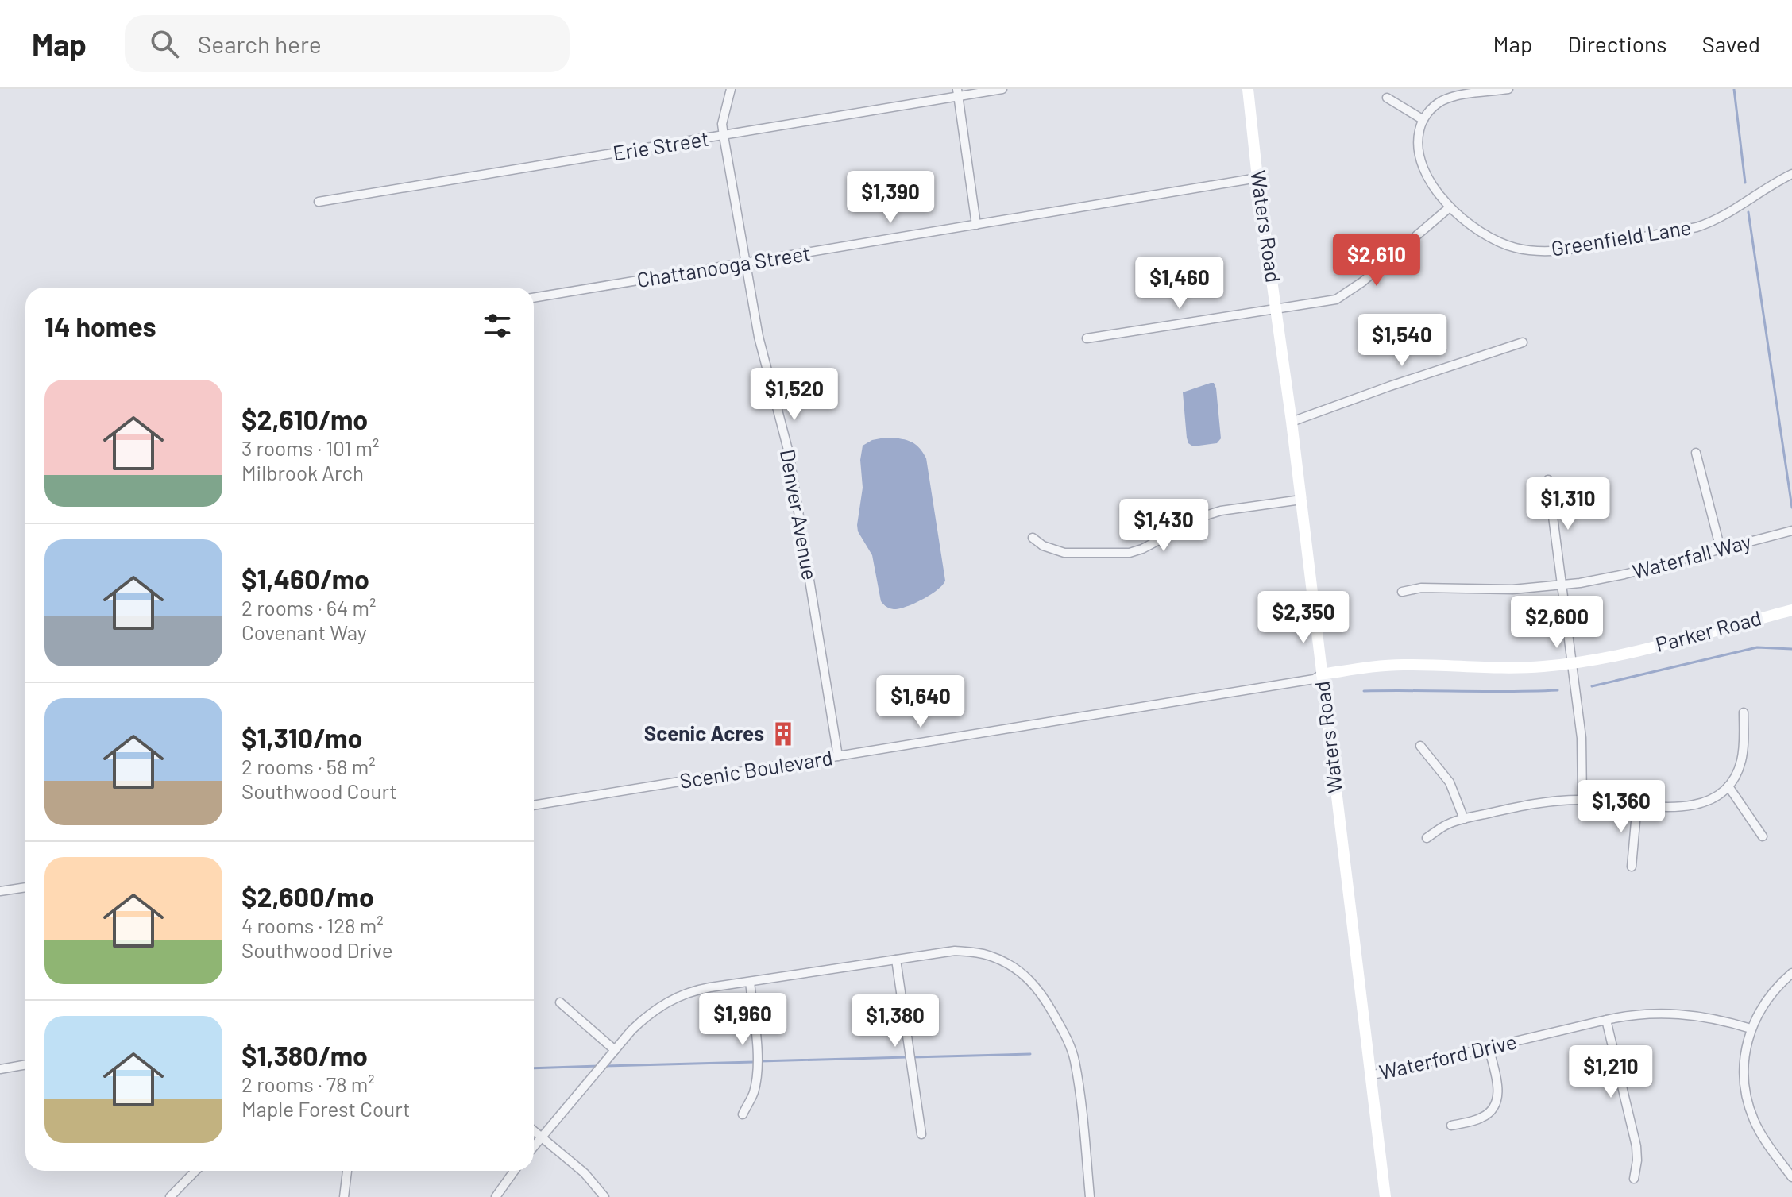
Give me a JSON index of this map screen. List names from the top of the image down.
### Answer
{
  "streets": {
    "street": [
      "Erie Street",
      "Waters Road",
      "Greenfield Lane",
      "Chattanooga Street",
      "Denver Avenue",
      "Waterfall Way",
      "Parker Road",
      "Scenic Boulevard",
      "Waterford Drive"
    ]
  },
  "crossings": [
    ["Erie Street", "Denver Avenue"],
    ["Waters Road", "Chattanooga Street"],
    ["Waters Road", "Parker Road"],
    ["Waters Road", "Scenic Boulevard"],
    ["Waters Road", "Waterford Drive"],
    ["Chattanooga Street", "Denver Avenue"],
    ["Denver Avenue", "Scenic Boulevard"],
    ["Parker Road", "Scenic Boulevard"]
  ],
  "places": {
    "building": ["Scenic Acres"]
  },
  "page": {
    "header": "Map",
    "search": "Search here",
    "nav": ["Map", "Directions", "Saved"],
    "price": [
      "$1,390",
      "$2,610",
      "$1,460",
      "$1,540",
      "$1,520",
      "$1,310",
      "$1,430",
      "$2,350",
      "$2,600",
      "$1,640",
      "$1,360",
      "$1,960",
      "$1,380",
      "$1,210"
    ],
    "heading": "14 homes",
    "list": [
      {
        "name": "$2,610/mo",
        "note": "3 rooms · 101 m² · Milbrook Arch"
      },
      {
        "name": "$1,460/mo",
        "note": "2 rooms · 64 m² · Covenant Way"
      },
      {
        "name": "$1,310/mo",
        "note": "2 rooms · 58 m² · Southwood Court"
      },
      {
        "name": "$2,600/mo",
        "note": "4 rooms · 128 m² · Southwood Drive"
      },
      {
        "name": "$1,380/mo",
        "note": "2 rooms · 78 m² · Maple Forest Court"
      }
    ]
  }
}
